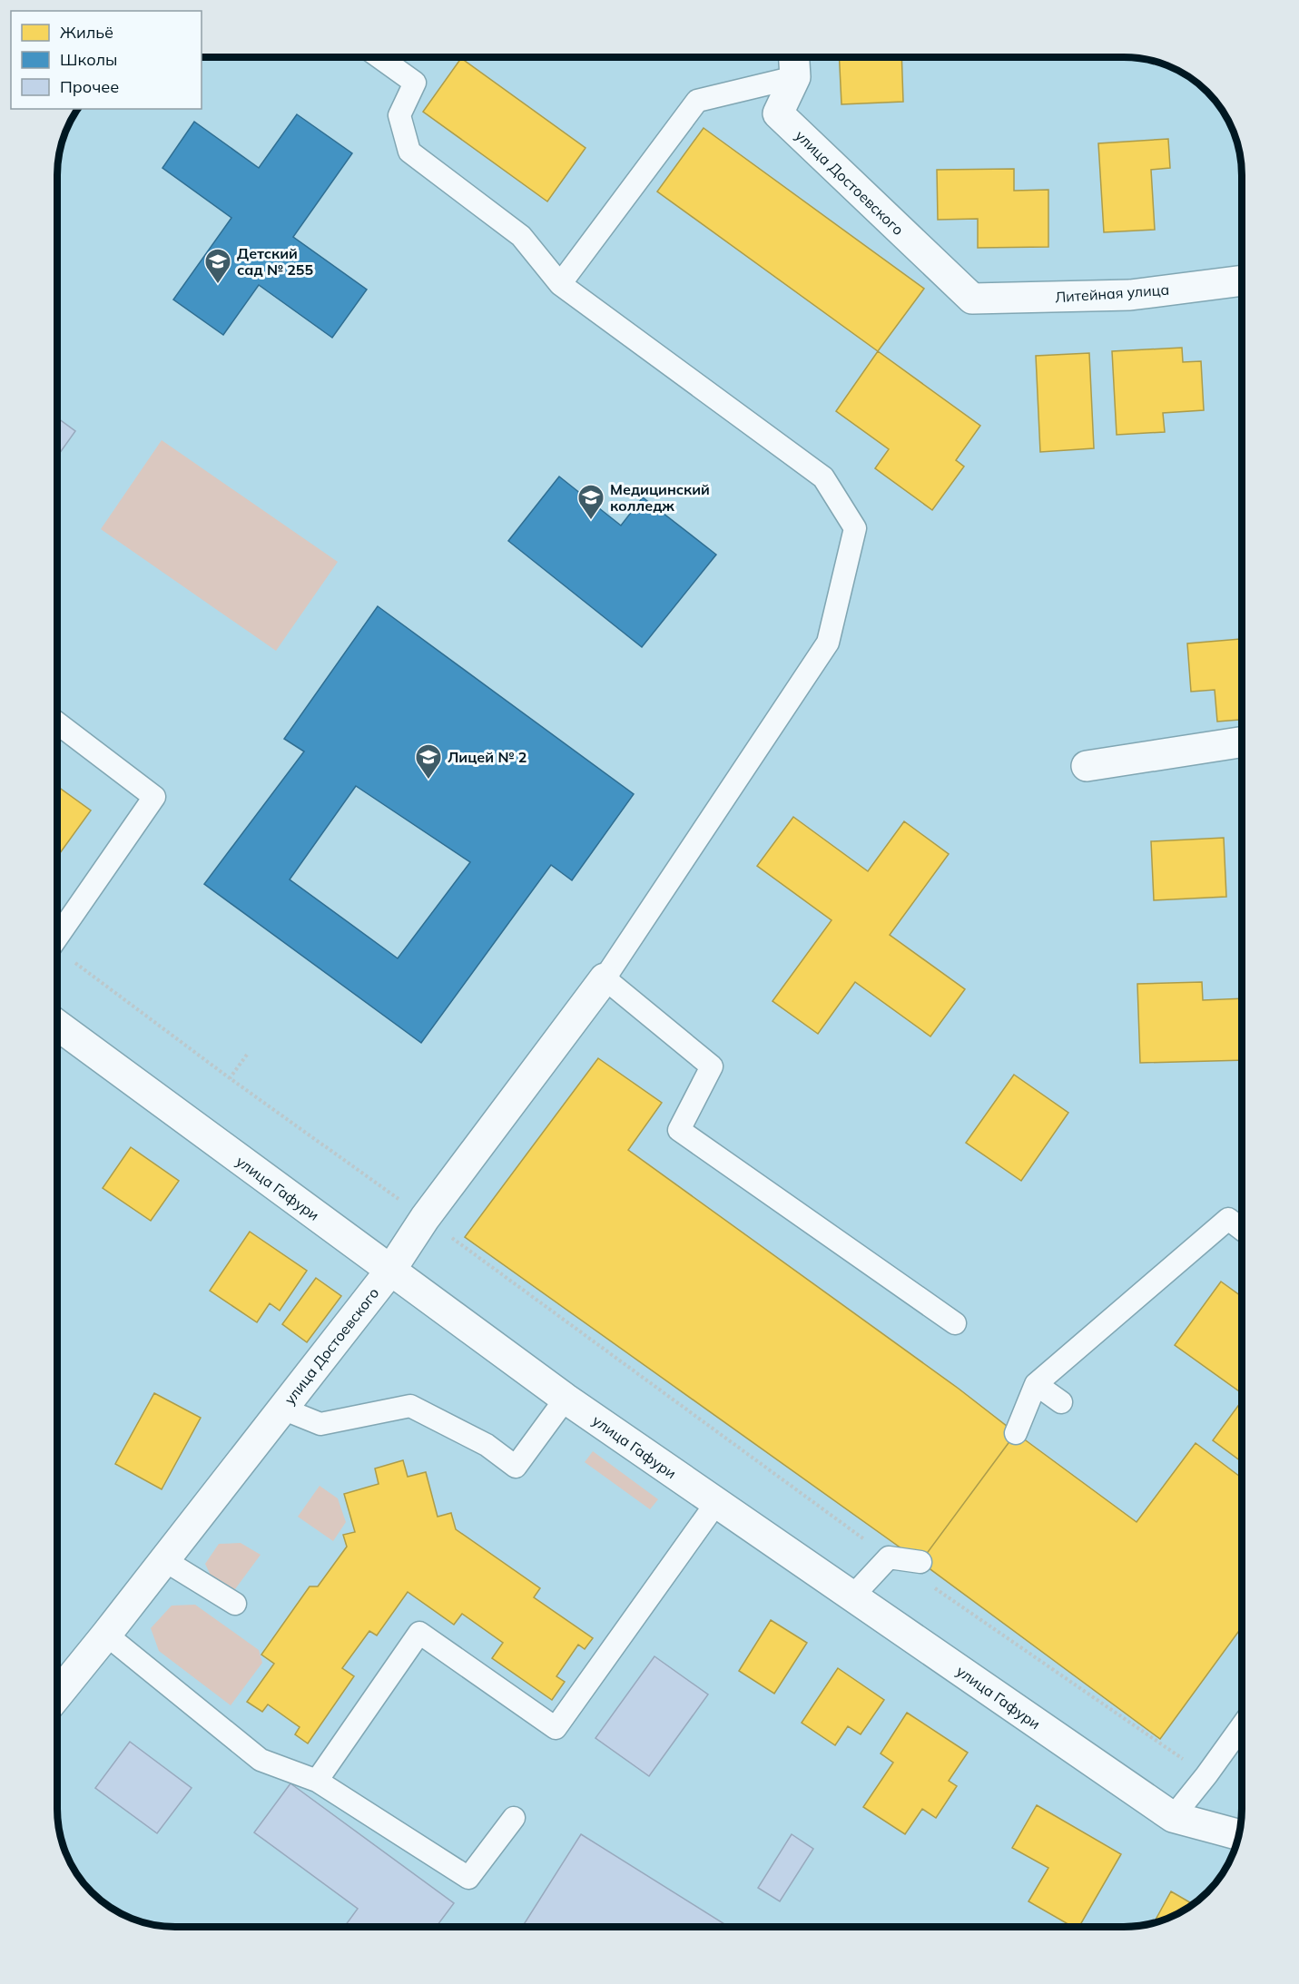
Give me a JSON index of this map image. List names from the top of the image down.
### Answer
{
  "streets": {
    "street": ["улица Достоевского", "Литейная улица", "улица Гафури"]
  },
  "crossings": [
    ["улица Достоевского", "Литейная улица"],
    ["улица Достоевского", "улица Гафури"]
  ],
  "places": {
    "school or university": ["Детский сад № 255", "Медицинский колледж", "Лицей № 2"]
  },
  "legend": ["Жильё", "Школы", "Прочее"]
}
